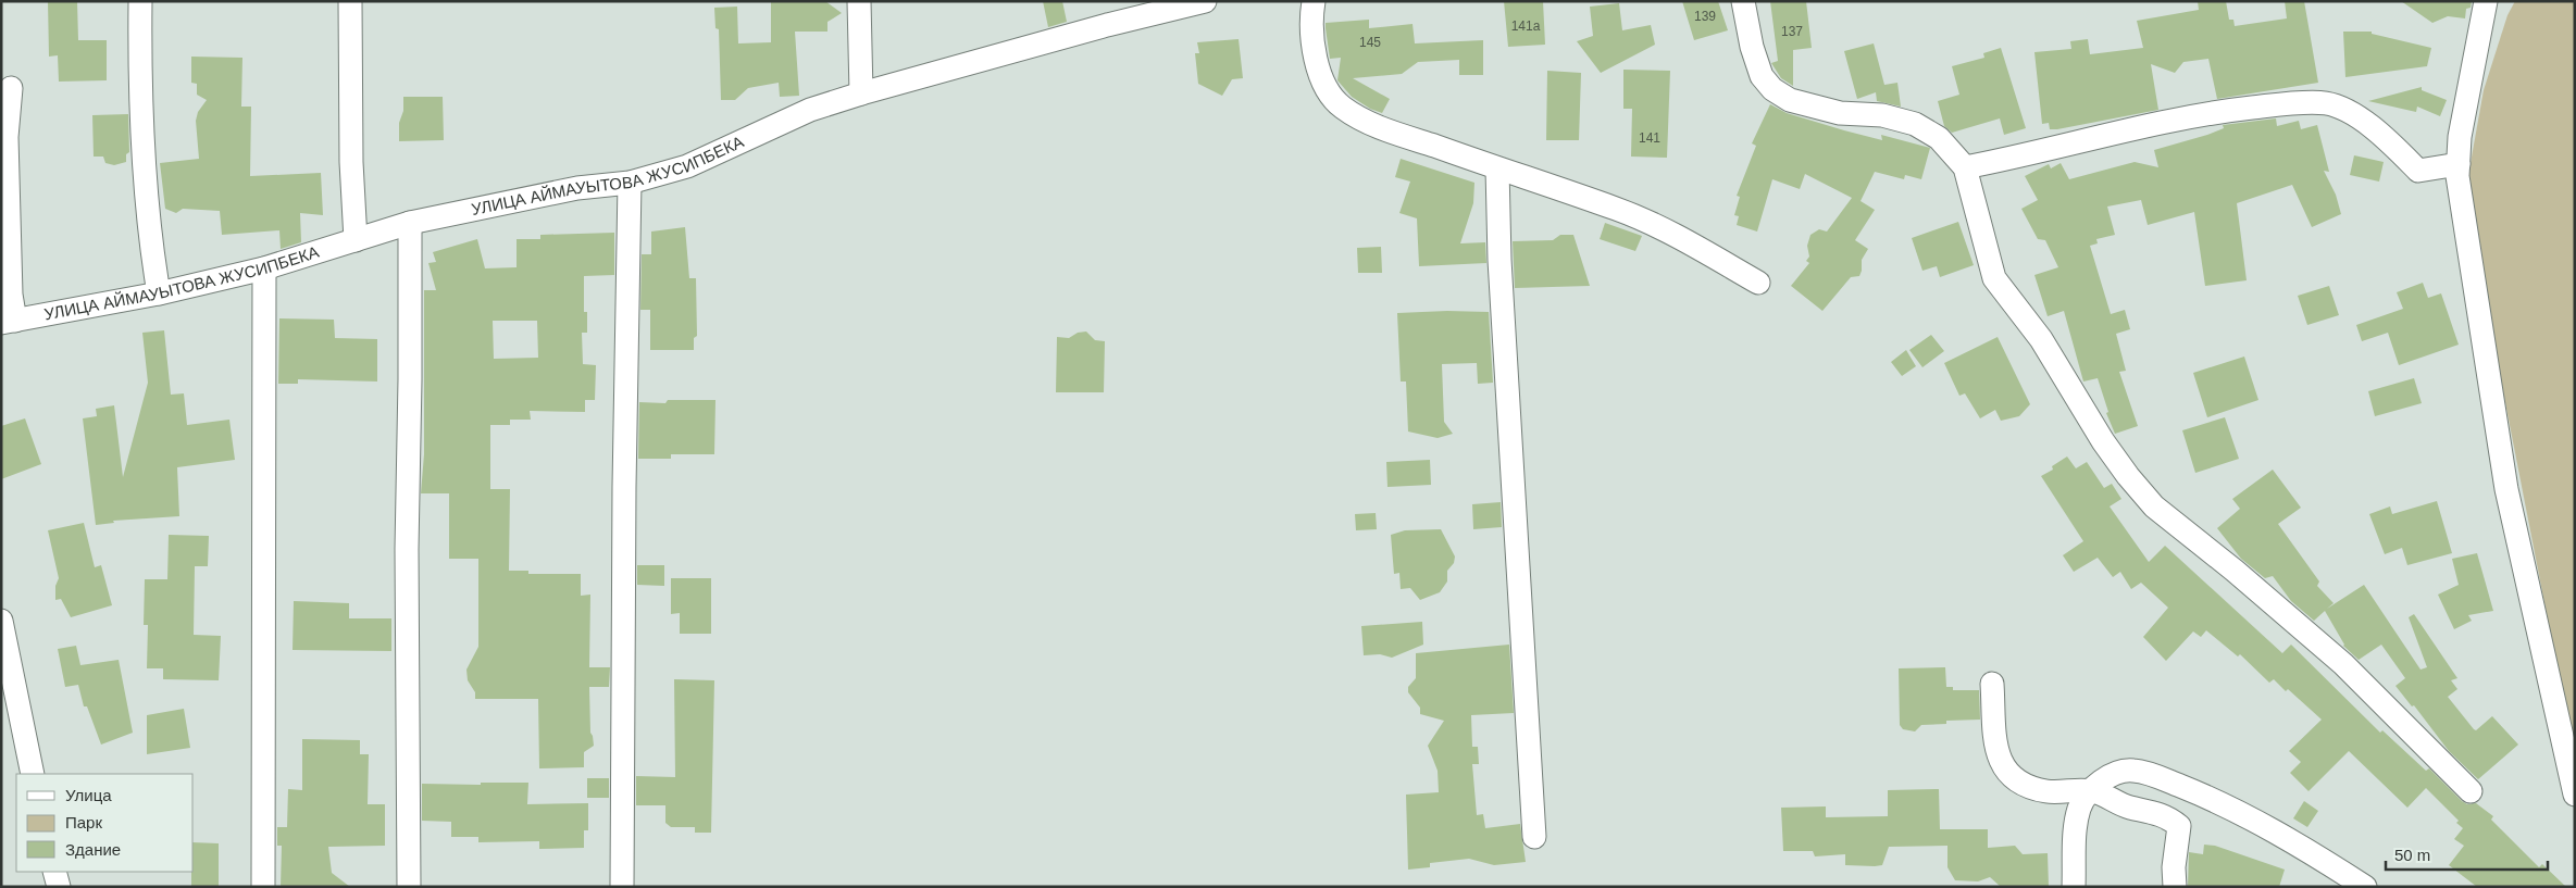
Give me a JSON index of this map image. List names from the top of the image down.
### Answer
{
  "streets": {
    "street": ["УЛИЦА АЙМАУЫТОВА ЖУСИПБЕКА"]
  },
  "house_numbers": [
    "139",
    "141а",
    "137",
    "145",
    "141"
  ],
  "legend": ["Улица", "Парк", "Здание"],
  "scale_bar": "50 m"
}
